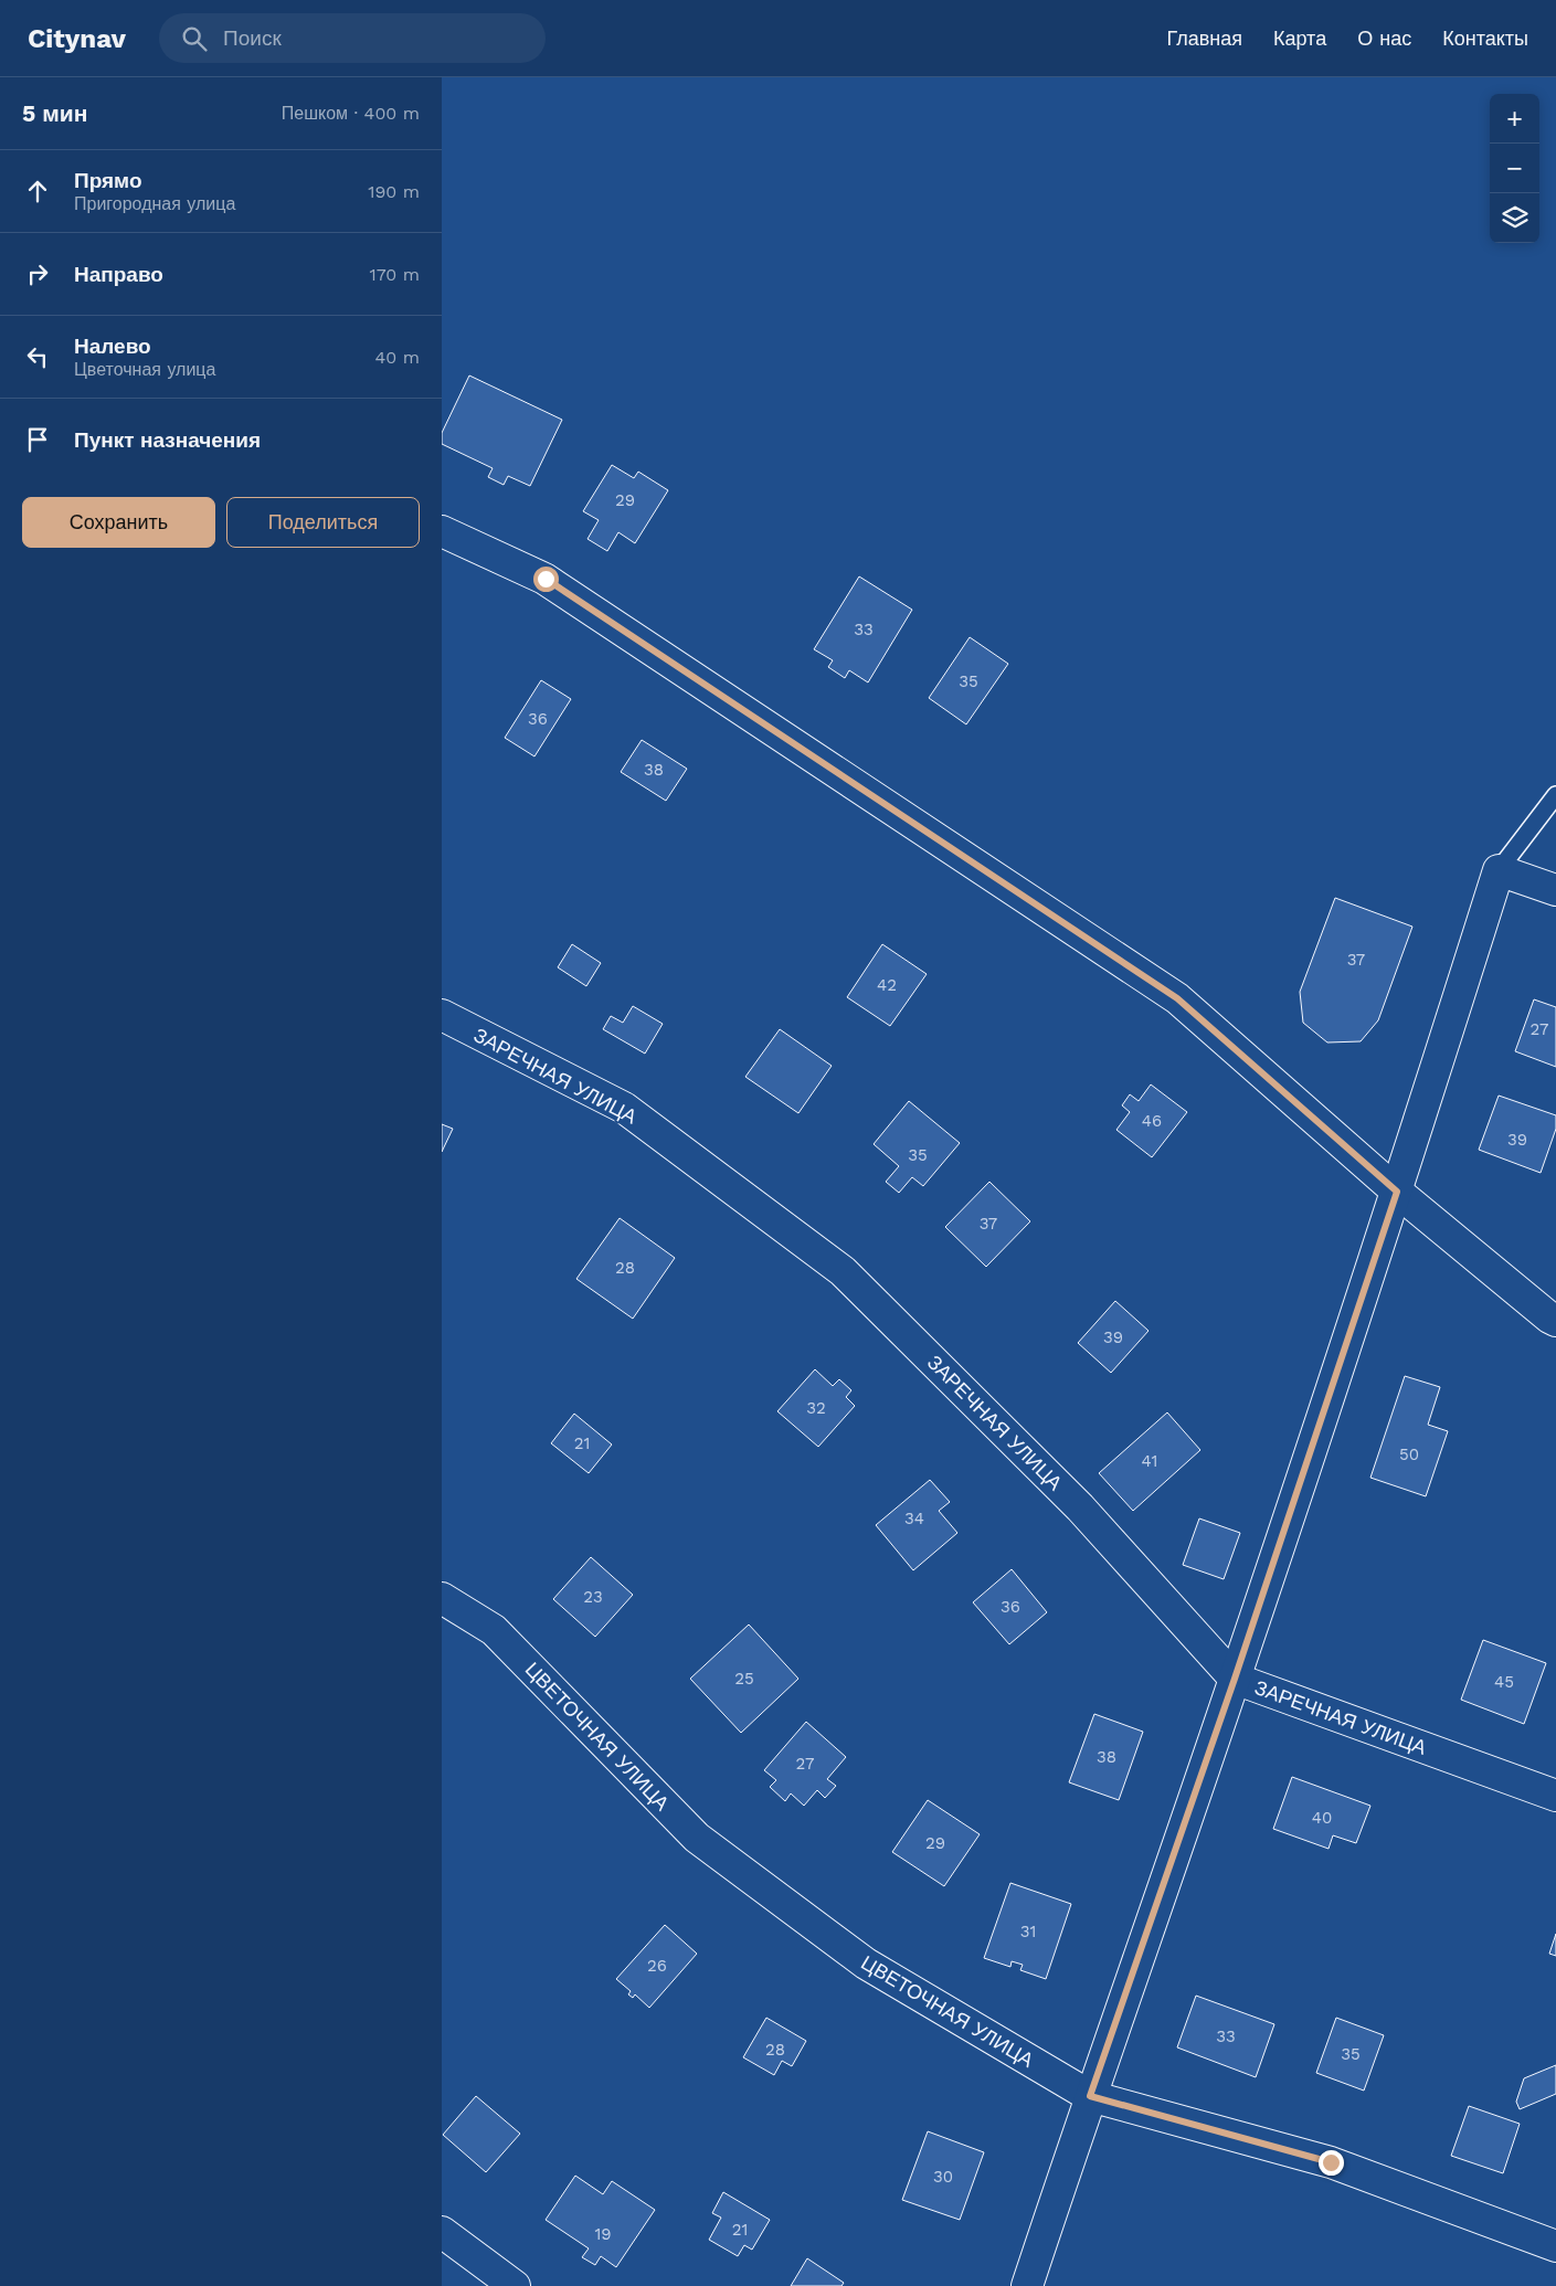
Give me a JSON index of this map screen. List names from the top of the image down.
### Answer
{
  "streets": {
    "street": ["ЗАРЕЧНАЯ УЛИЦА", "ЦВЕТОЧНАЯ УЛИЦА"]
  },
  "house_numbers": [
    "29",
    "33",
    "35",
    "36",
    "38",
    "37",
    "42",
    "27",
    "46",
    "39",
    "35",
    "37",
    "28",
    "39",
    "32",
    "21",
    "50",
    "41",
    "34",
    "23",
    "36",
    "25",
    "45",
    "38",
    "27",
    "40",
    "29",
    "31",
    "26",
    "33",
    "28",
    "35",
    "30",
    "21",
    "19"
  ],
  "page": {
    "header": "Citynav",
    "search": "Поиск",
    "nav": [
      "Главная",
      "Карта",
      "О нас",
      "Контакты"
    ],
    "heading": ["5 мин", "Пешком · 400 m"],
    "map_buttons": ["+", "−"],
    "list": [
      ["Прямо", "Пригородная улица", "190 m"],
      ["Направо", "170 m"],
      ["Налево", "Цветочная улица", "40 m"],
      "Пункт назначения"
    ],
    "buttons": ["Сохранить", "Поделиться"]
  }
}
